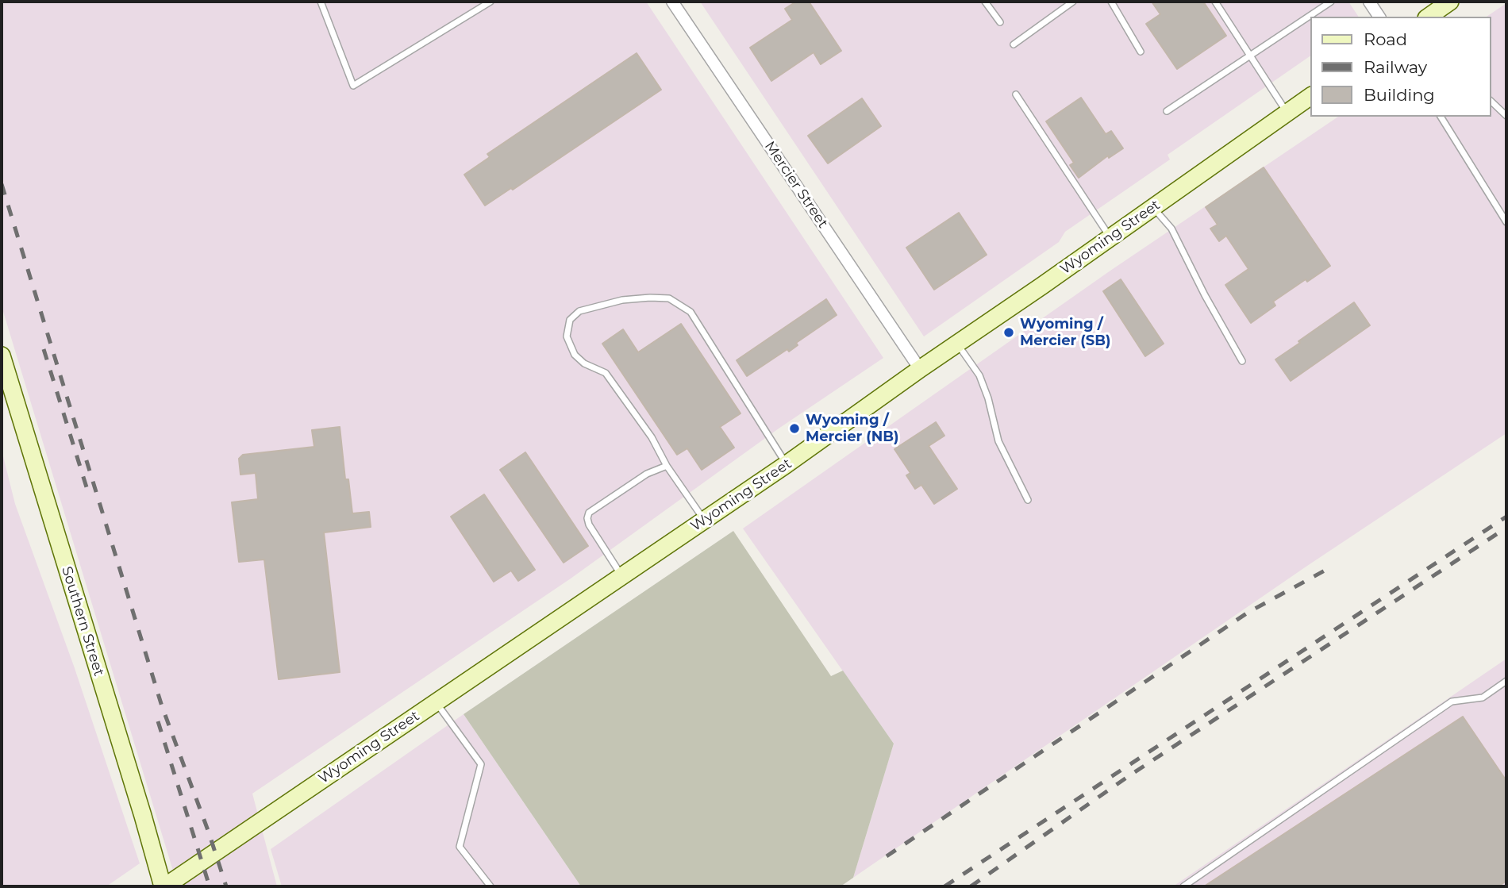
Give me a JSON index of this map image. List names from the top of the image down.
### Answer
{
  "streets": {
    "main road": ["Wyoming Street", "Southern Street"],
    "street": ["Mercier Street"]
  },
  "crossings": [
    ["Mercier Street", "Wyoming Street"],
    ["Wyoming Street", "Southern Street"]
  ],
  "places": ["Wyoming / Mercier (SB)", "Wyoming / Mercier (NB)"],
  "legend": ["Road", "Railway", "Building"]
}
